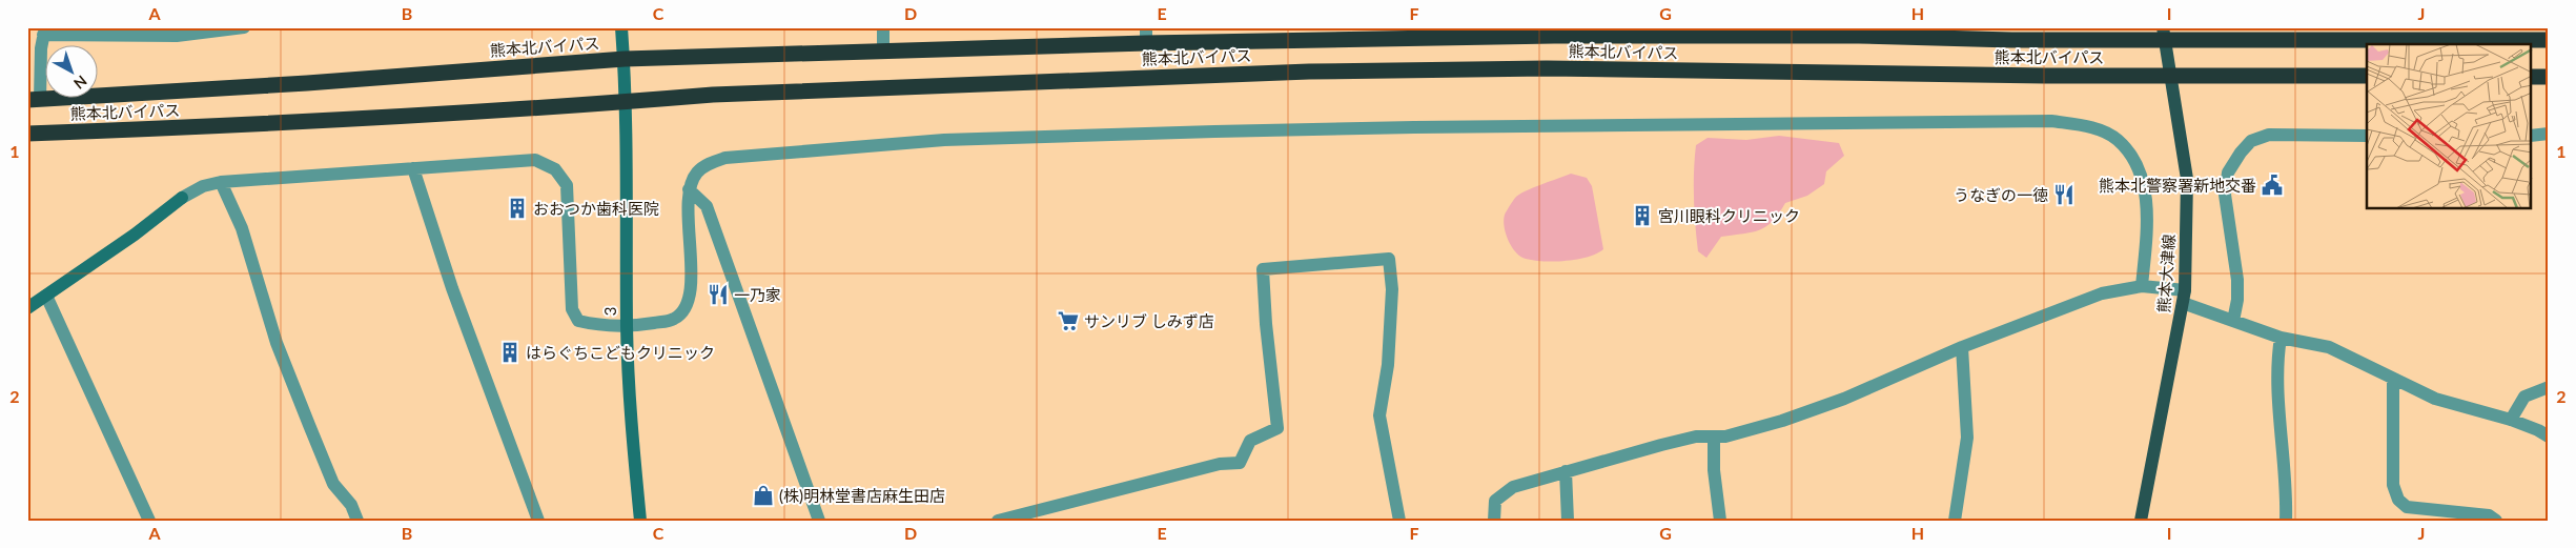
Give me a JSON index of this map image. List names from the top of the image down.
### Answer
{
  "streets": {
    "highway": ["熊本北バイパス"],
    "main road": ["熊本大津線"],
    "street": ["3"]
  },
  "crossings": [
    ["熊本北バイパス", "熊本大津線"],
    ["熊本北バイパス", "3"]
  ],
  "places": {
    "public building": ["熊本北警察署新地交番"],
    "restaurant": ["うなぎの一徳", "一乃家"],
    "building": ["おおつか歯科医院", "宮川眼科クリニック", "はらぐちこどもクリニック"],
    "supermarket": ["サンリブ しみず店"],
    "shop": ["(株)明林堂書店麻生田店"]
  },
  "north": "bottom right",
  "grid": {
    "columns": [
      "A",
      "B",
      "C",
      "D",
      "E",
      "F",
      "G",
      "H",
      "I",
      "J"
    ],
    "rows": ["1", "2"]
  }
}
